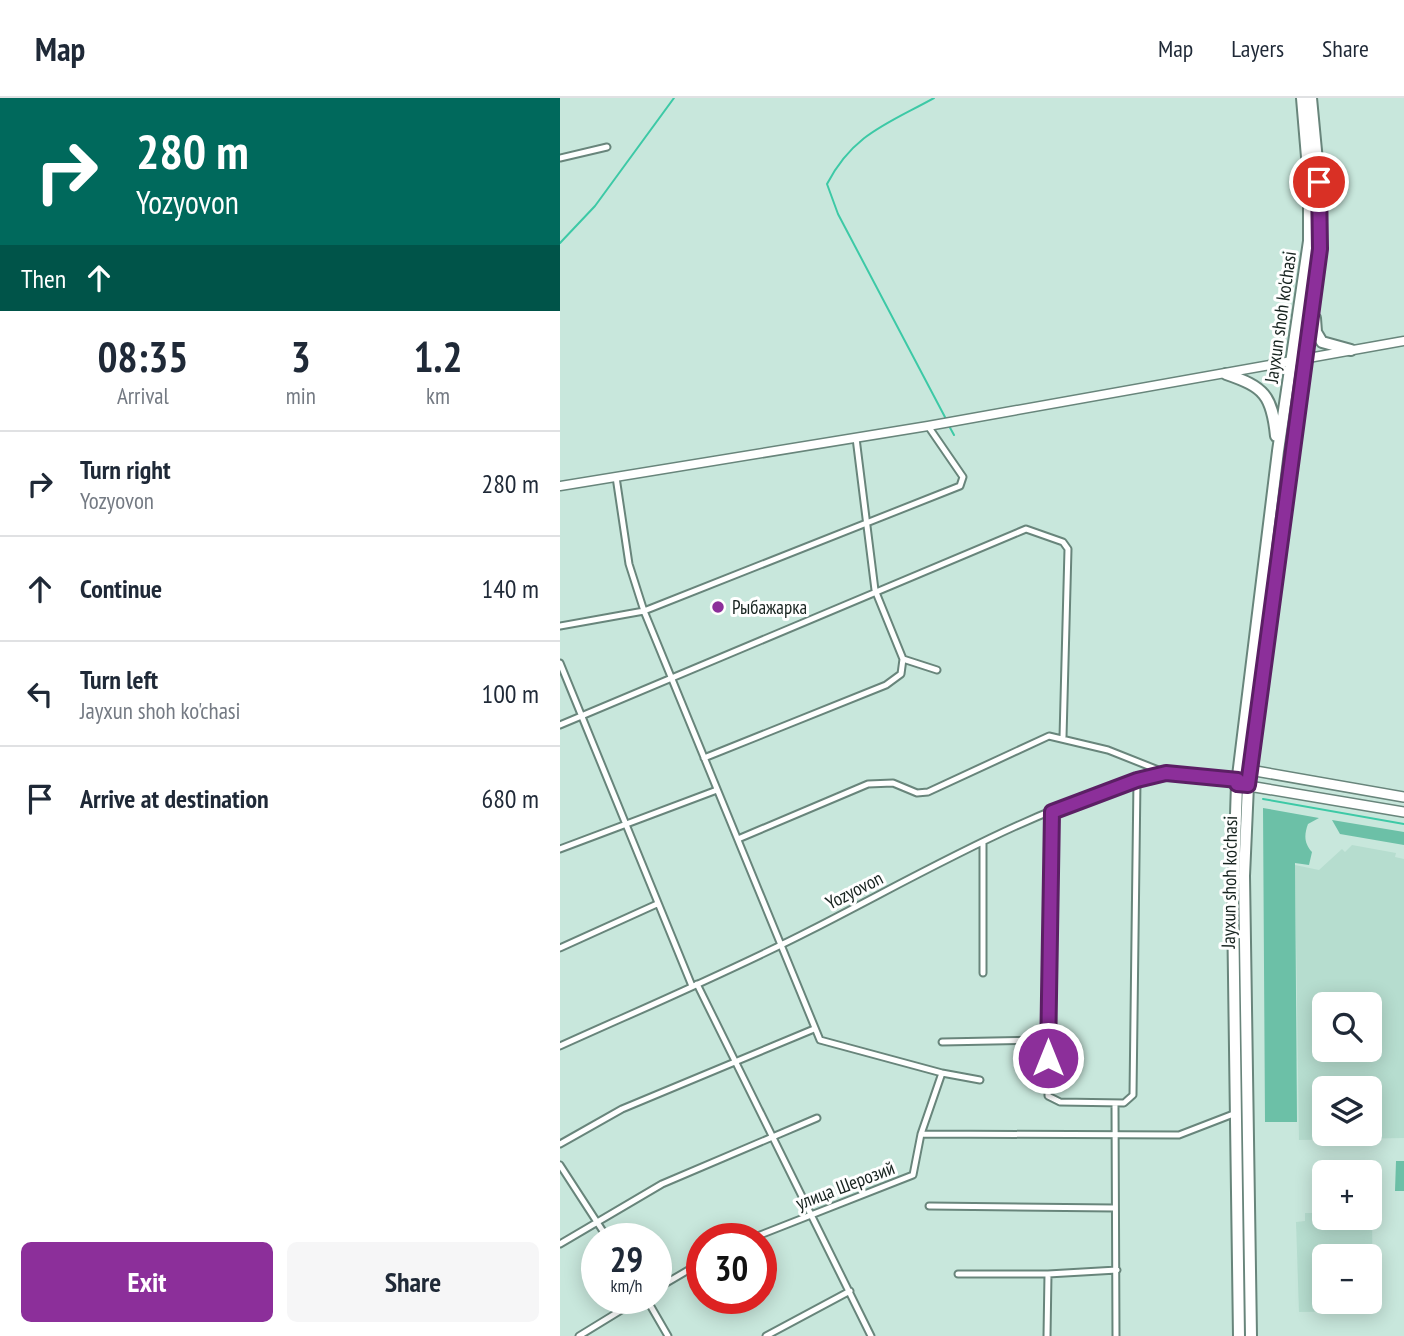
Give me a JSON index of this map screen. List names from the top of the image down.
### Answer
{
  "streets": {
    "highway": ["Jayxun shoh ko'chasi"],
    "street": ["Yozyovon", "улица Шерозий"]
  },
  "places": ["Рыбажарка"],
  "page": {
    "header": "Map",
    "nav": ["Map", "Layers", "Share"],
    "turn": ["280 m", "Yozyovon"],
    "then": "Then",
    "eta": [
      "08:35",
      "Arrival",
      "3",
      "min",
      "1.2",
      "km"
    ],
    "list": [
      {
        "name": "Turn right",
        "note": "Yozyovon",
        "value": "280 m"
      },
      {
        "name": "Continue",
        "value": "140 m"
      },
      {
        "name": "Turn left",
        "note": "Jayxun shoh ko'chasi",
        "value": "100 m"
      },
      {
        "name": "Arrive at destination",
        "value": "680 m"
      }
    ],
    "map_buttons": ["+", "−"],
    "speed": "29 km/h",
    "limit": "30",
    "buttons": ["Exit", "Share"]
  }
}
